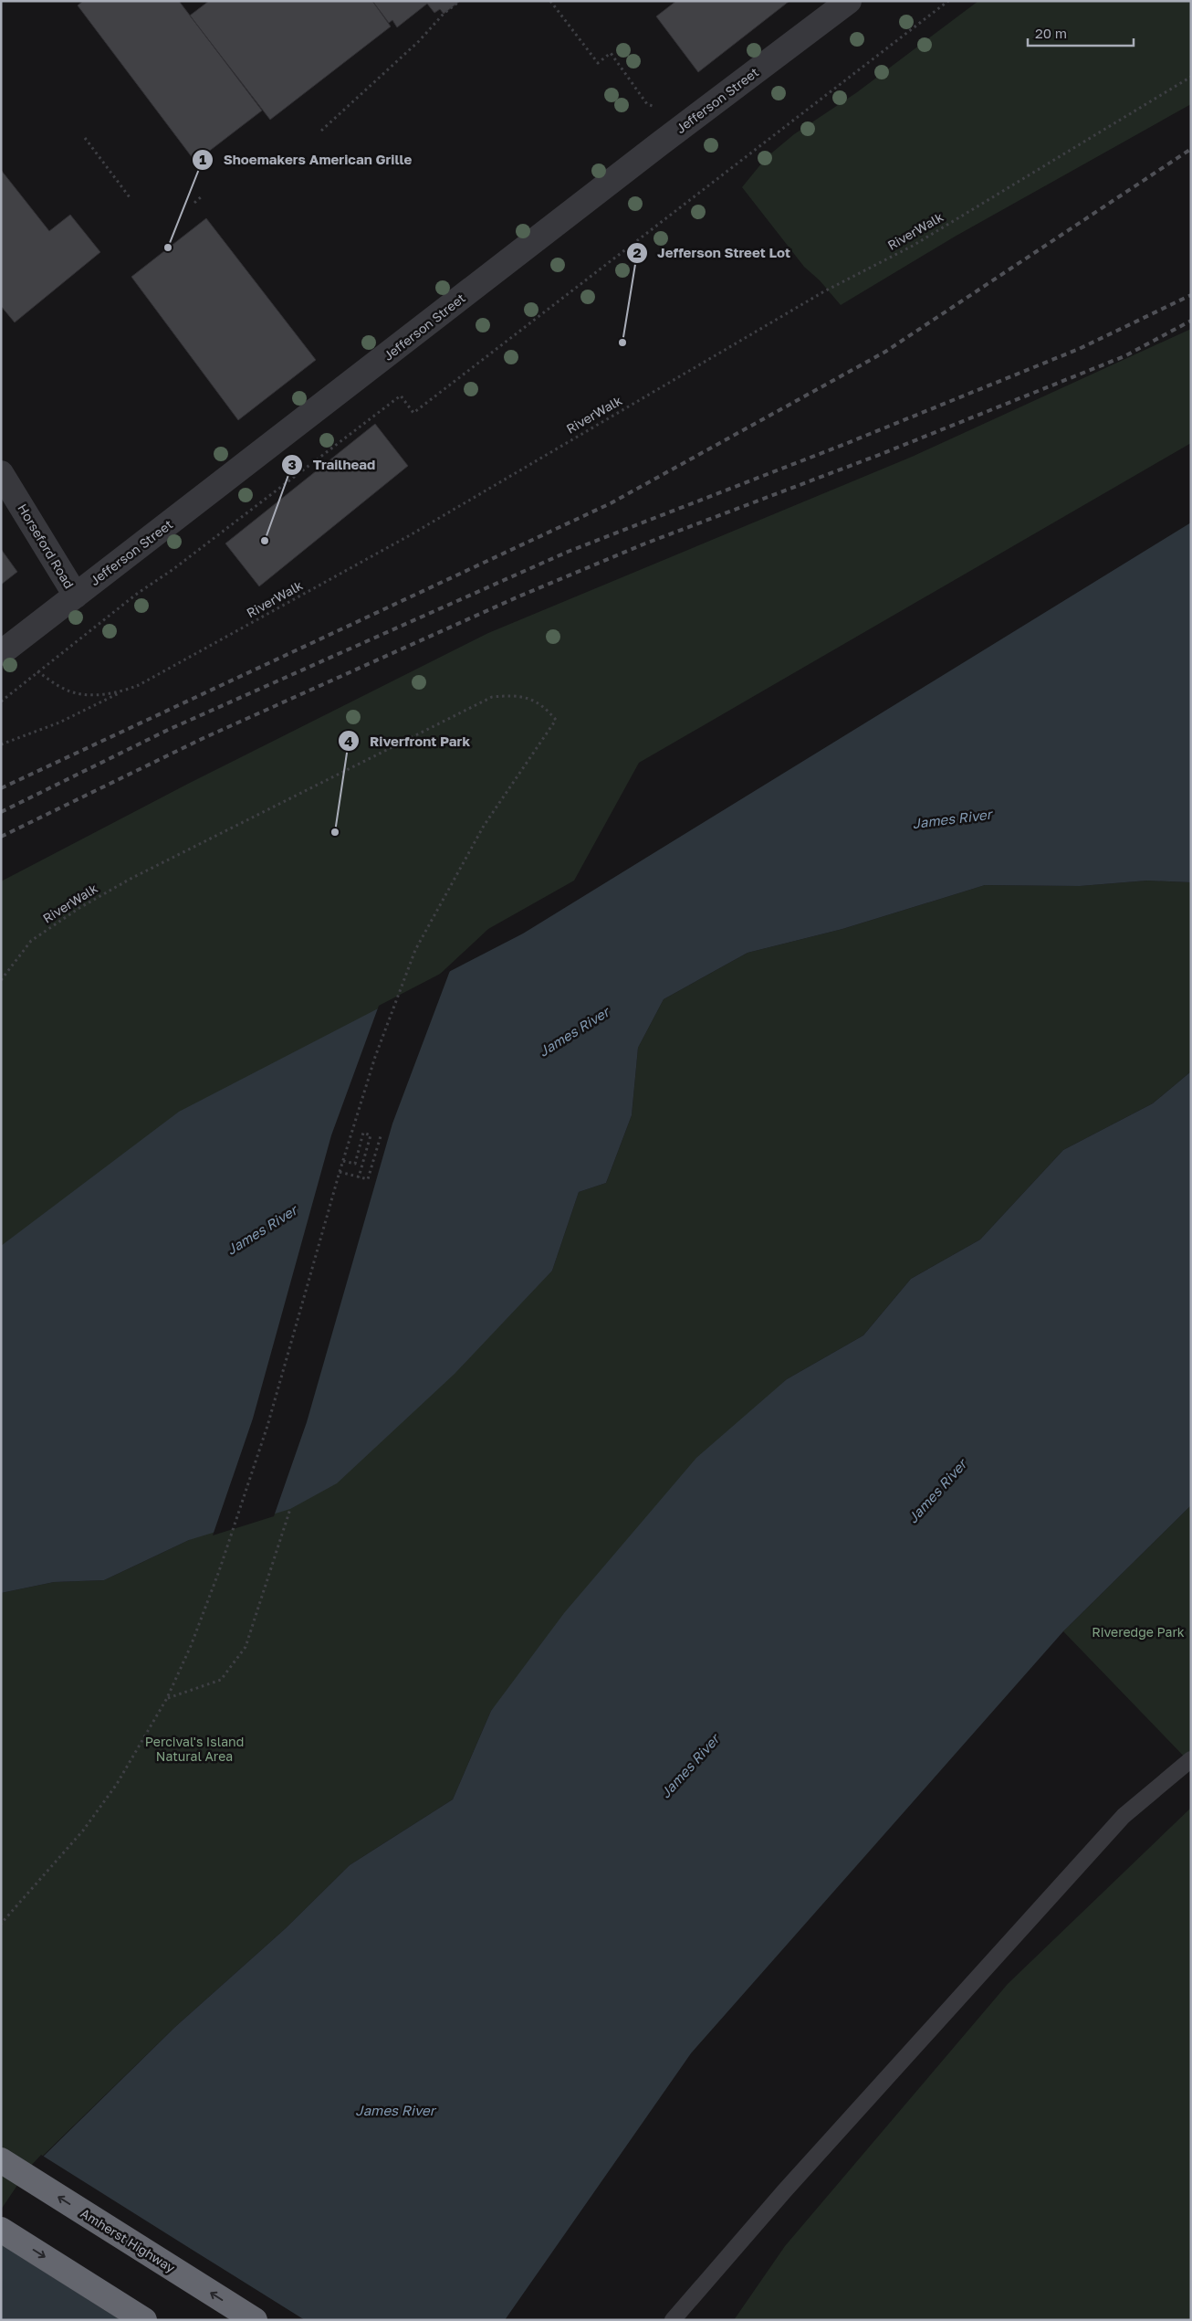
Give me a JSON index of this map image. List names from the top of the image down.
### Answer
{
  "streets": {
    "highway": ["Amherst Highway"],
    "street": ["Jefferson Street", "Horseford Road"],
    "path": ["RiverWalk"]
  },
  "crossings": [
    ["Jefferson Street", "Horseford Road"]
  ],
  "water": ["James River"],
  "parks": ["Riveredge Park", "Percival's Island Natural Area"],
  "places": [
    "Shoemakers American Grille",
    "Jefferson Street Lot",
    "Trailhead",
    "Riverfront Park"
  ],
  "scale_bar": "20 m"
}
